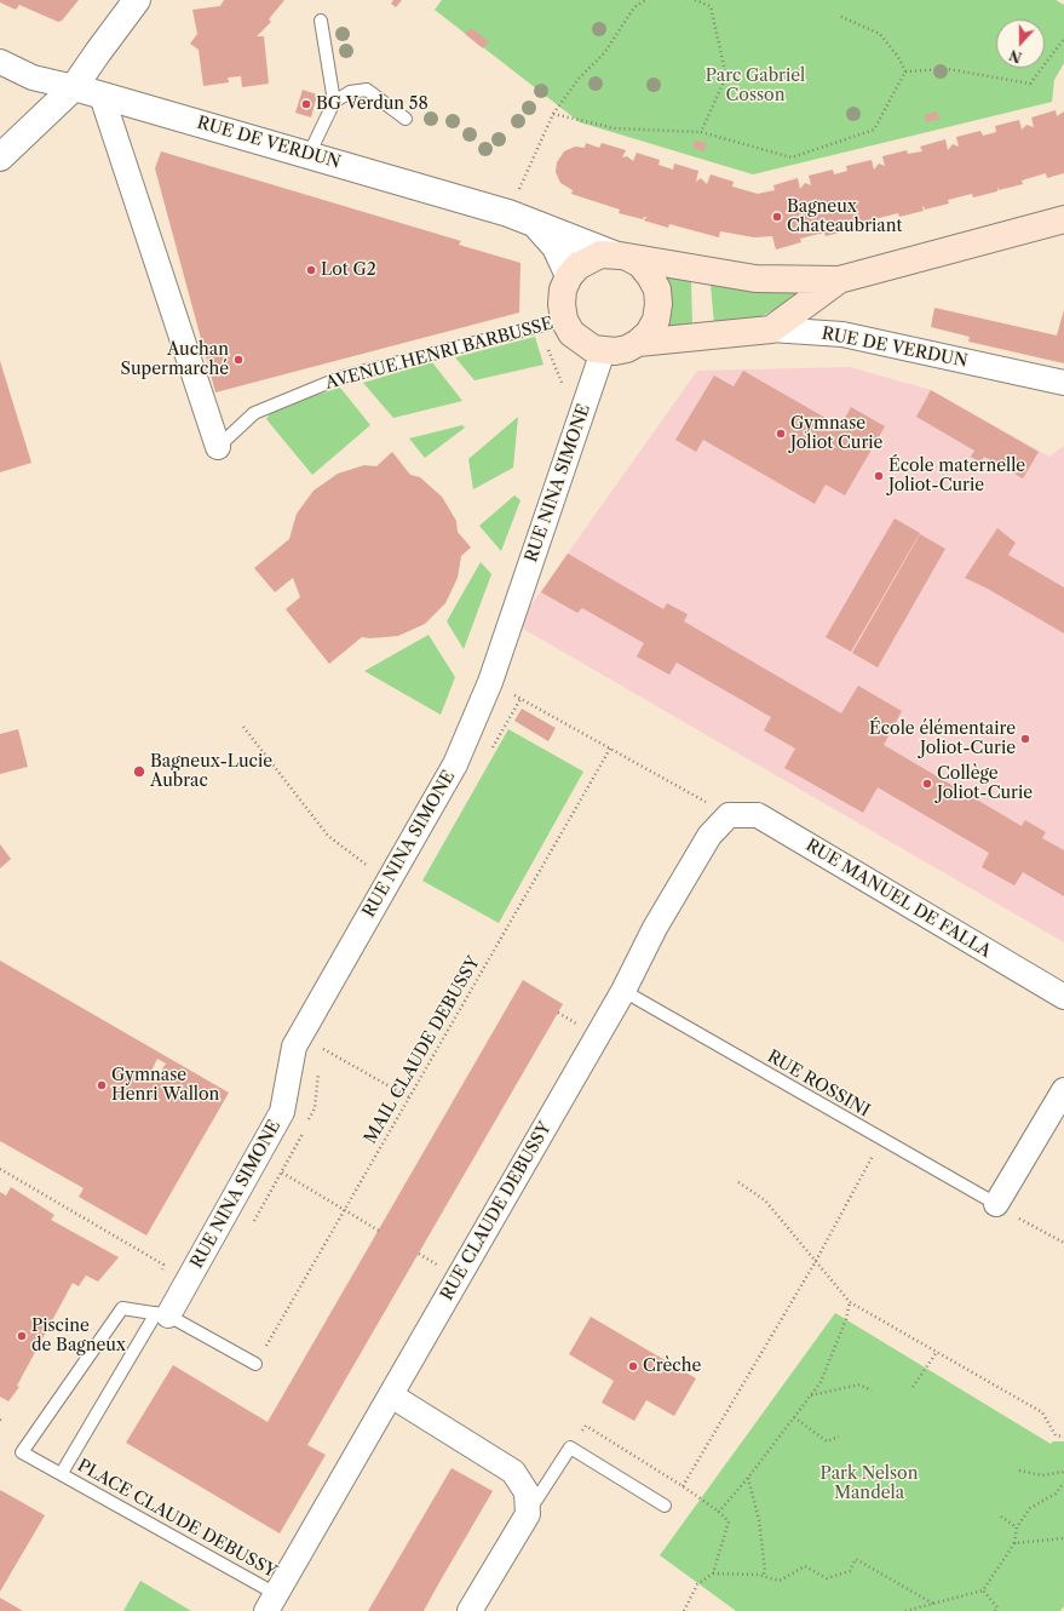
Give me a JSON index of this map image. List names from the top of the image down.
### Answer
{
  "streets": {
    "main road": ["RUE DE VERDUN"],
    "street": ["RUE NINA SIMONE", "RUE MANUEL DE FALLA", "RUE CLAUDE DEBUSSY"],
    "lane": ["AVENUE HENRI BARBUSSE", "RUE ROSSINI", "PLACE CLAUDE DEBUSSY"],
    "path": ["MAIL CLAUDE DEBUSSY"]
  },
  "crossings": [
    ["RUE DE VERDUN", "AVENUE HENRI BARBUSSE"],
    ["RUE DE VERDUN", "RUE NINA SIMONE"],
    ["AVENUE HENRI BARBUSSE", "RUE NINA SIMONE"],
    ["RUE NINA SIMONE", "PLACE CLAUDE DEBUSSY"],
    ["RUE MANUEL DE FALLA", "RUE CLAUDE DEBUSSY"],
    ["MAIL CLAUDE DEBUSSY", "PLACE CLAUDE DEBUSSY"],
    ["RUE ROSSINI", "RUE CLAUDE DEBUSSY"],
    ["RUE CLAUDE DEBUSSY", "PLACE CLAUDE DEBUSSY"]
  ],
  "parks": ["Parc Gabriel Cosson", "Park Nelson Mandela"],
  "places": [
    "BG Verdun 58",
    "Bagneux Chateaubriant",
    "Lot G2",
    "Auchan Supermarché",
    "Gymnase Joliot Curie",
    "École maternelle Joliot-Curie",
    "École élémentaire Joliot-Curie",
    "Bagneux-Lucie Aubrac",
    "Collège Joliot-Curie",
    "Gymnase Henri Wallon",
    "Piscine de Bagneux",
    "Crèche"
  ],
  "north": "bottom"
}
